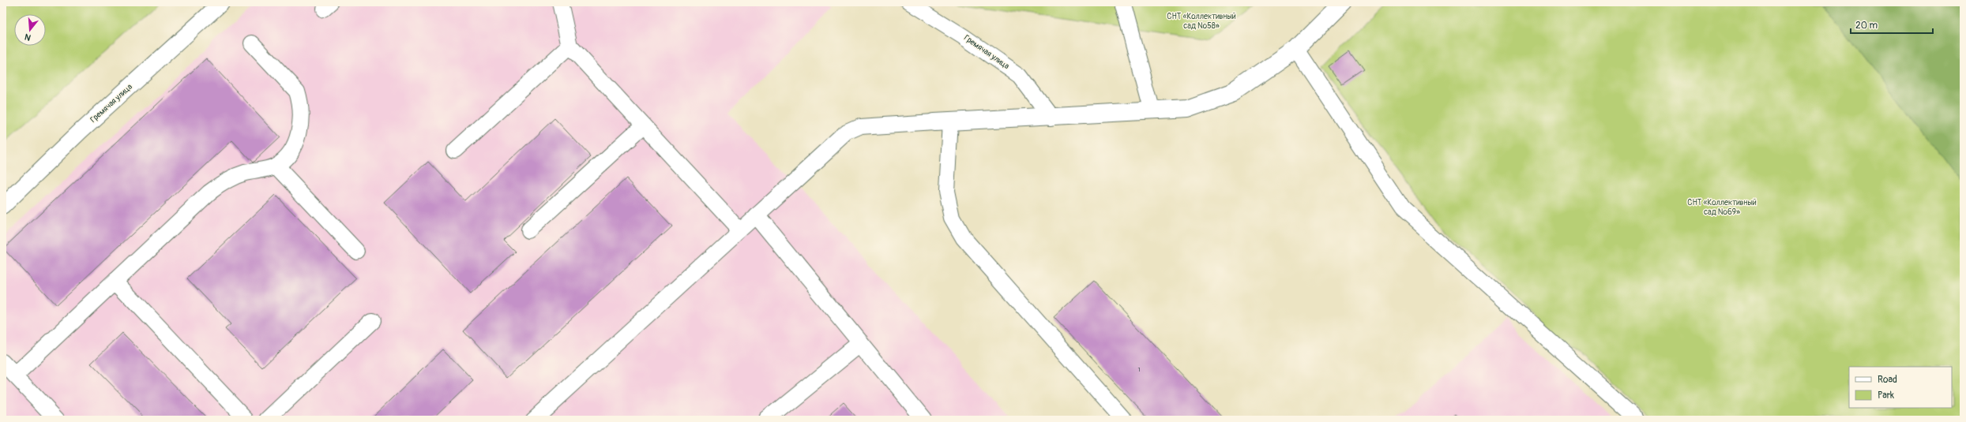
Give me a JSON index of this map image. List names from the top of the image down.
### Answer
{
  "streets": {
    "lane": ["Гремячая улица"]
  },
  "parks": ["СНТ «Коллективный сад №58»", "СНТ «Коллективный сад №69»"],
  "house_numbers": ["1"],
  "legend": ["Road", "Park"],
  "scale_bar": "20 m",
  "north": "bottom"
}
